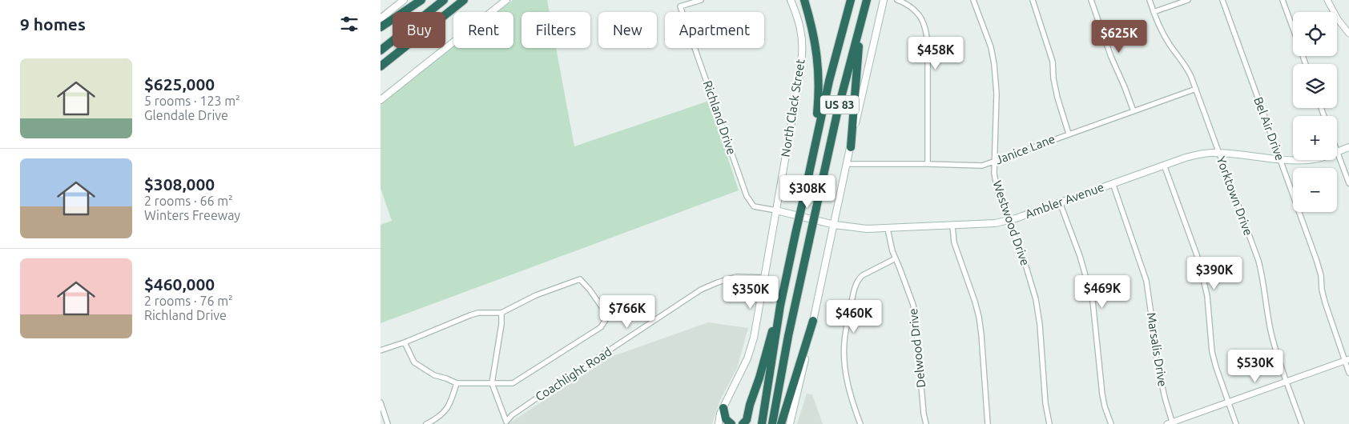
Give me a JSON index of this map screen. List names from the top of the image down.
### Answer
{
  "streets": {
    "highway": ["US 83"],
    "main road": ["North Clack Street", "Ambler Avenue"],
    "street": [
      "Richland Drive",
      "Bel Air Drive",
      "Janice Lane",
      "Yorktown Drive",
      "Westwood Drive",
      "Delwood Drive",
      "Marsalis Drive",
      "Coachlight Road"
    ]
  },
  "crossings": [
    ["North Clack Street", "Richland Drive"],
    ["North Clack Street", "Ambler Avenue"],
    ["North Clack Street", "Coachlight Road"],
    ["Richland Drive", "Ambler Avenue"],
    ["Bel Air Drive", "Ambler Avenue"],
    ["Janice Lane", "Yorktown Drive"],
    ["Janice Lane", "Westwood Drive"],
    ["Yorktown Drive", "Ambler Avenue"],
    ["Ambler Avenue", "Westwood Drive"],
    ["Ambler Avenue", "Delwood Drive"],
    ["Ambler Avenue", "Marsalis Drive"]
  ],
  "page": {
    "heading": "9 homes",
    "map_buttons": ["+", "−"],
    "chip": [
      "Buy",
      "Rent",
      "Filters",
      "New",
      "Apartment"
    ],
    "price": [
      "$625K",
      "$458K",
      "$308K",
      "$390K",
      "$469K",
      "$350K",
      "$766K",
      "$460K",
      "$530K"
    ],
    "list": [
      {
        "name": "$625,000",
        "note": "5 rooms · 123 m² · Glendale Drive"
      },
      {
        "name": "$308,000",
        "note": "2 rooms · 66 m² · Winters Freeway"
      },
      {
        "name": "$460,000",
        "note": "2 rooms · 76 m² · Richland Drive"
      }
    ]
  }
}
